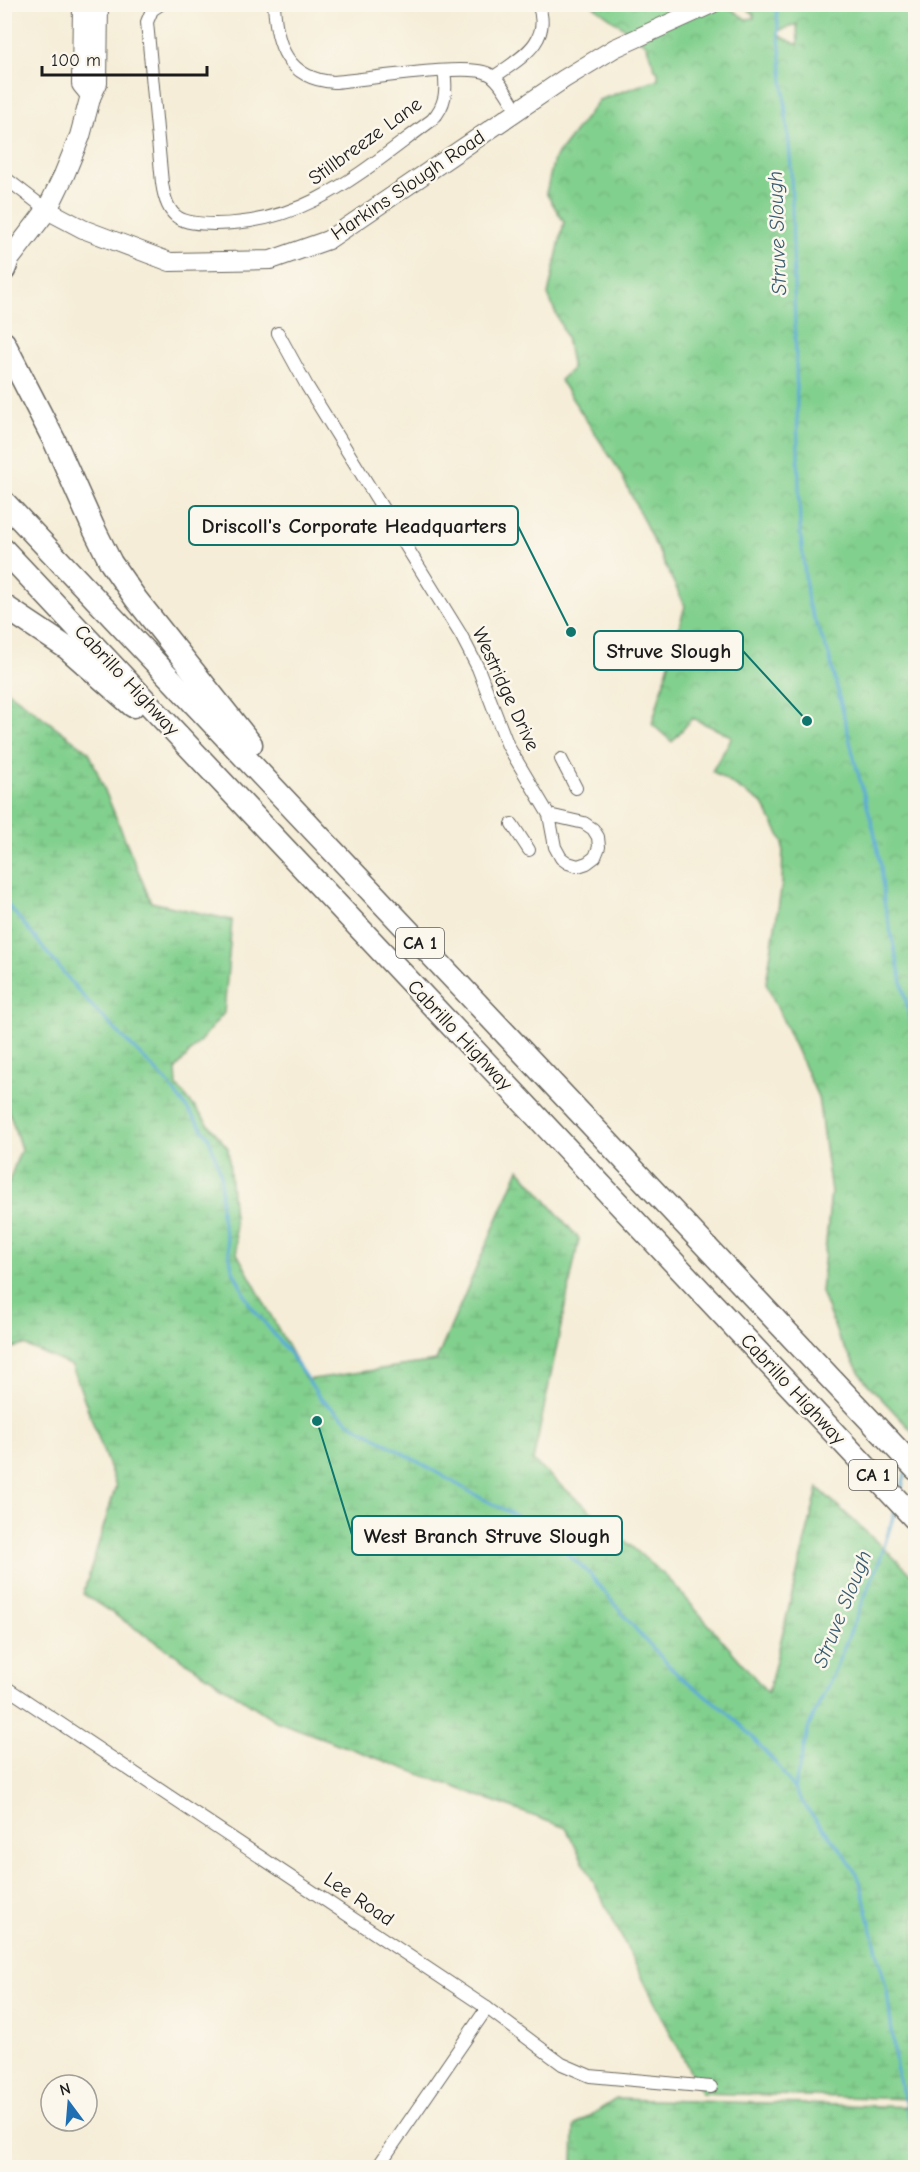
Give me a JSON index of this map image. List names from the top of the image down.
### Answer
{
  "streets": {
    "highway": ["Cabrillo Highway", "CA 1"],
    "main road": ["Harkins Slough Road"],
    "street": ["Stillbreeze Lane", "Westridge Drive", "Lee Road"]
  },
  "water": ["Struve Slough"],
  "places": ["Driscoll's Corporate Headquarters", "Struve Slough", "West Branch Struve Slough"],
  "scale_bar": "100 m",
  "north": "top"
}
